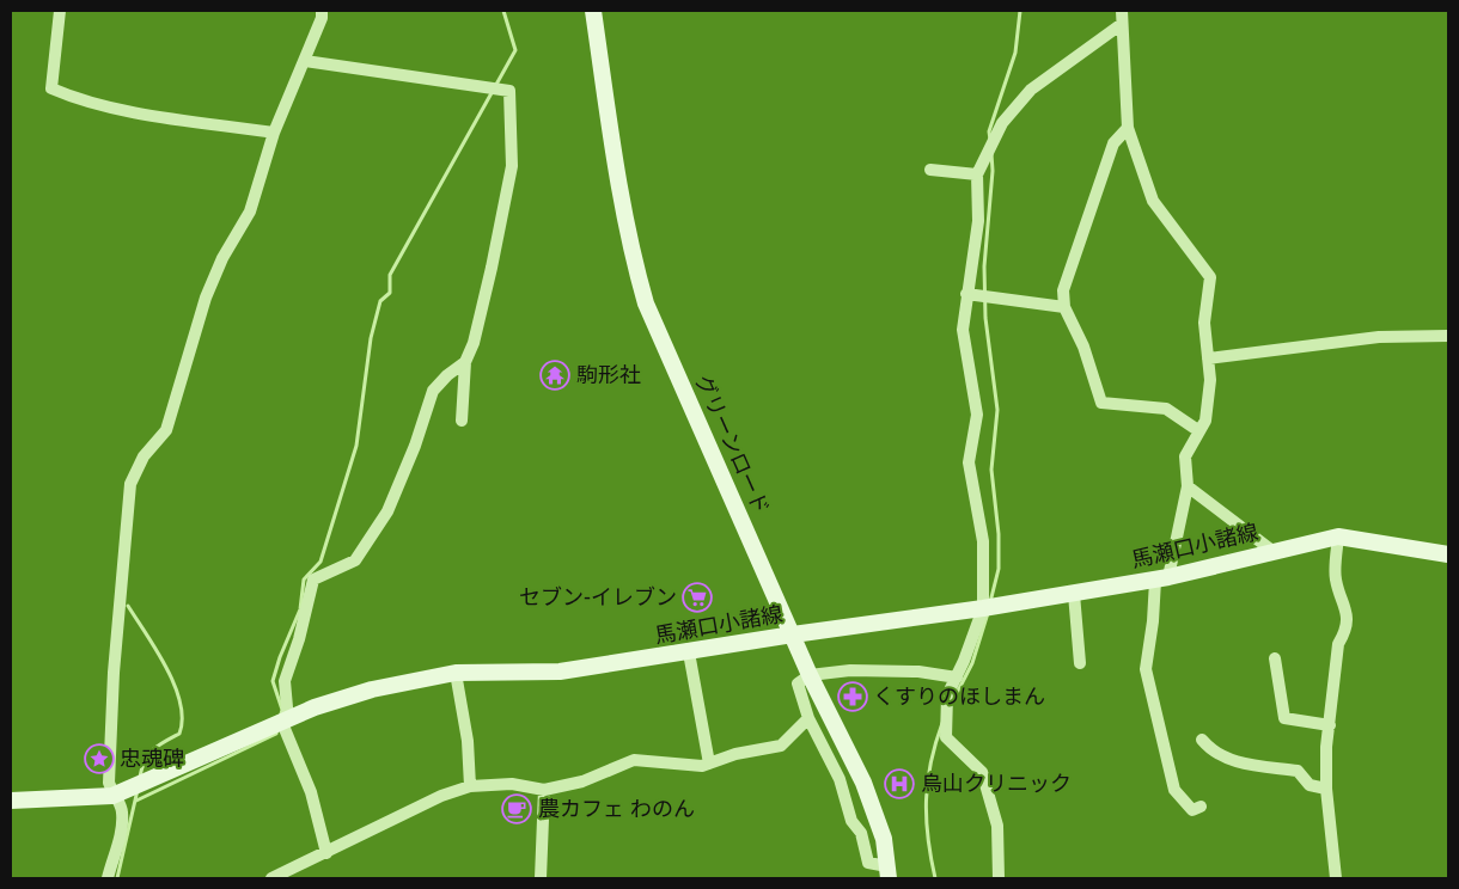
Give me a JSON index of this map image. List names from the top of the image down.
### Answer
{
  "streets": {
    "main road": ["グリーンロード", "馬瀬口小諸線"]
  },
  "crossings": [
    ["グリーンロード", "馬瀬口小諸線"]
  ],
  "places": {
    "temple": ["駒形社"],
    "supermarket": ["セブン-イレブン"],
    "pharmacy": ["くすりのほしまん"],
    "place": ["忠魂碑"],
    "hospital": ["烏山クリニック"],
    "cafe": ["農カフェ わのん"]
  }
}
